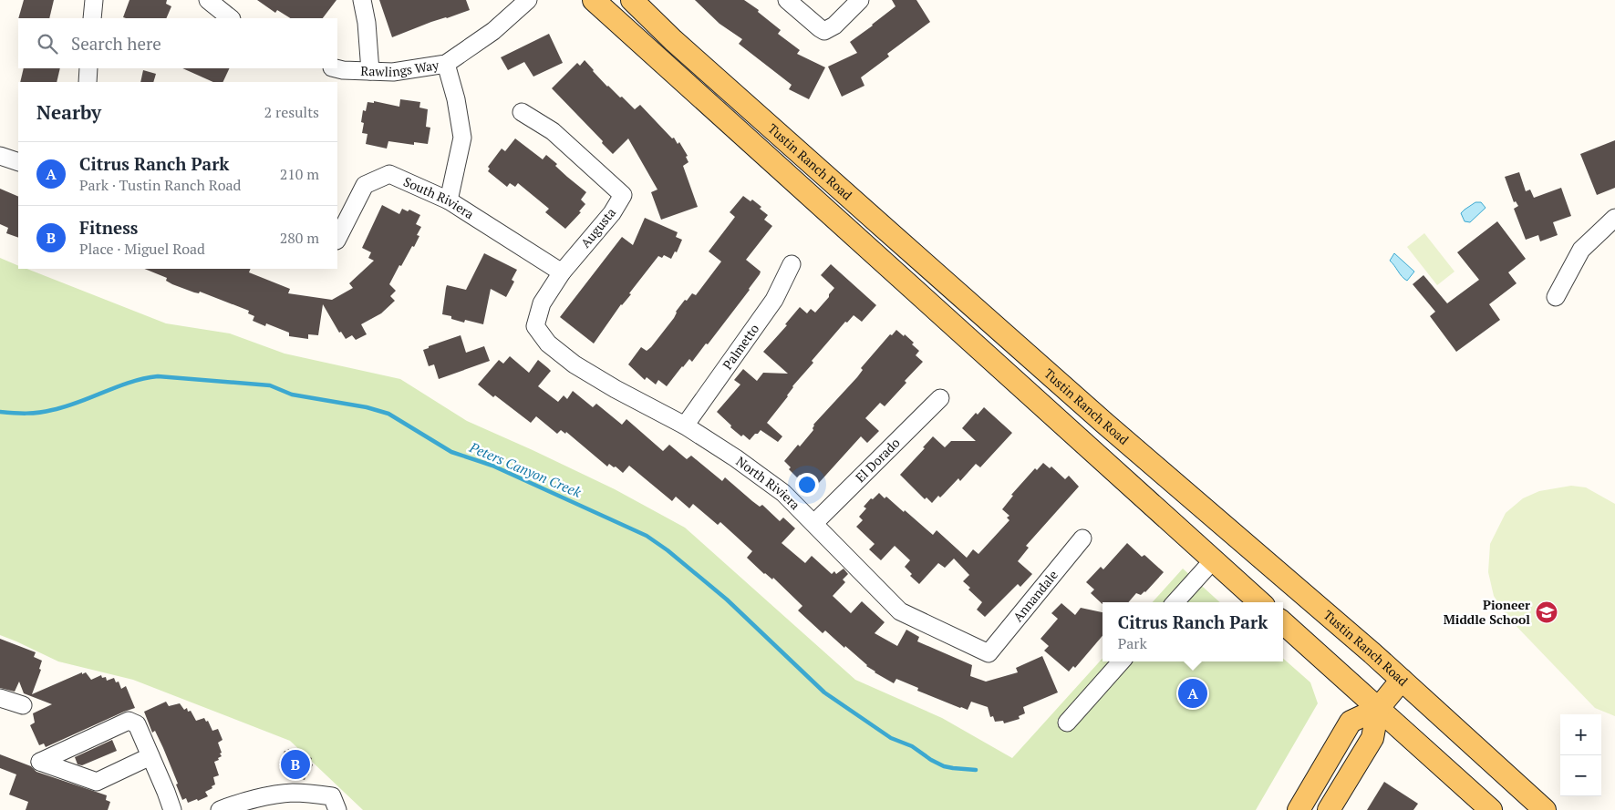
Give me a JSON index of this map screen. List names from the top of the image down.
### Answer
{
  "streets": {
    "main road": ["Tustin Ranch Road"],
    "street": [
      "Rawlings Way",
      "South Riviera",
      "Augusta",
      "Palmetto",
      "El Dorado",
      "North Riviera",
      "Annandale"
    ]
  },
  "crossings": [
    ["South Riviera", "Augusta"],
    ["Augusta", "North Riviera"],
    ["Palmetto", "North Riviera"],
    ["El Dorado", "North Riviera"],
    ["North Riviera", "Annandale"]
  ],
  "water": ["Peters Canyon Creek"],
  "places": {
    "school or university": ["Pioneer Middle School"]
  },
  "page": {
    "search": "Search here",
    "heading": ["Nearby", "2 results"],
    "list": [
      {
        "mark": "A",
        "name": "Citrus Ranch Park",
        "note": "Park · Tustin Ranch Road",
        "value": "210 m"
      },
      {
        "mark": "B",
        "name": "Fitness",
        "note": "Place · Miguel Road",
        "value": "280 m"
      }
    ],
    "popup": ["Citrus Ranch Park", "Park"],
    "pins": ["A", "B"],
    "map_buttons": ["+", "−"]
  }
}
